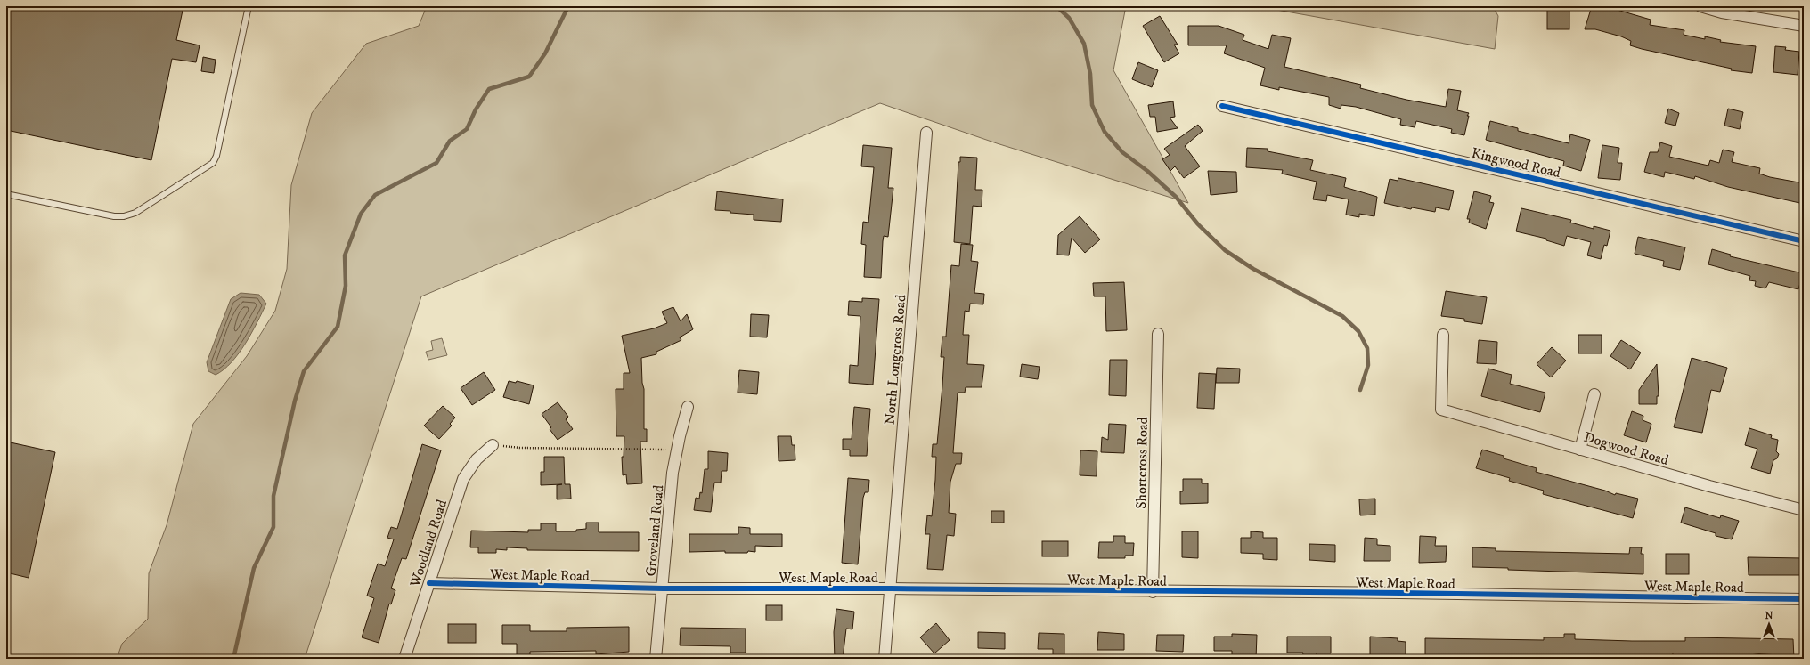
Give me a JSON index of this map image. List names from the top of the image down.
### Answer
{
  "streets": {
    "street": [
      "Kingwood Road",
      "North Longcross Road",
      "Dogwood Road",
      "Shortcross Road",
      "Groveland Road",
      "Woodland Road",
      "West Maple Road"
    ]
  },
  "crossings": [
    ["North Longcross Road", "West Maple Road"],
    ["Shortcross Road", "West Maple Road"],
    ["Groveland Road", "West Maple Road"],
    ["Woodland Road", "West Maple Road"]
  ],
  "north": "top"
}
